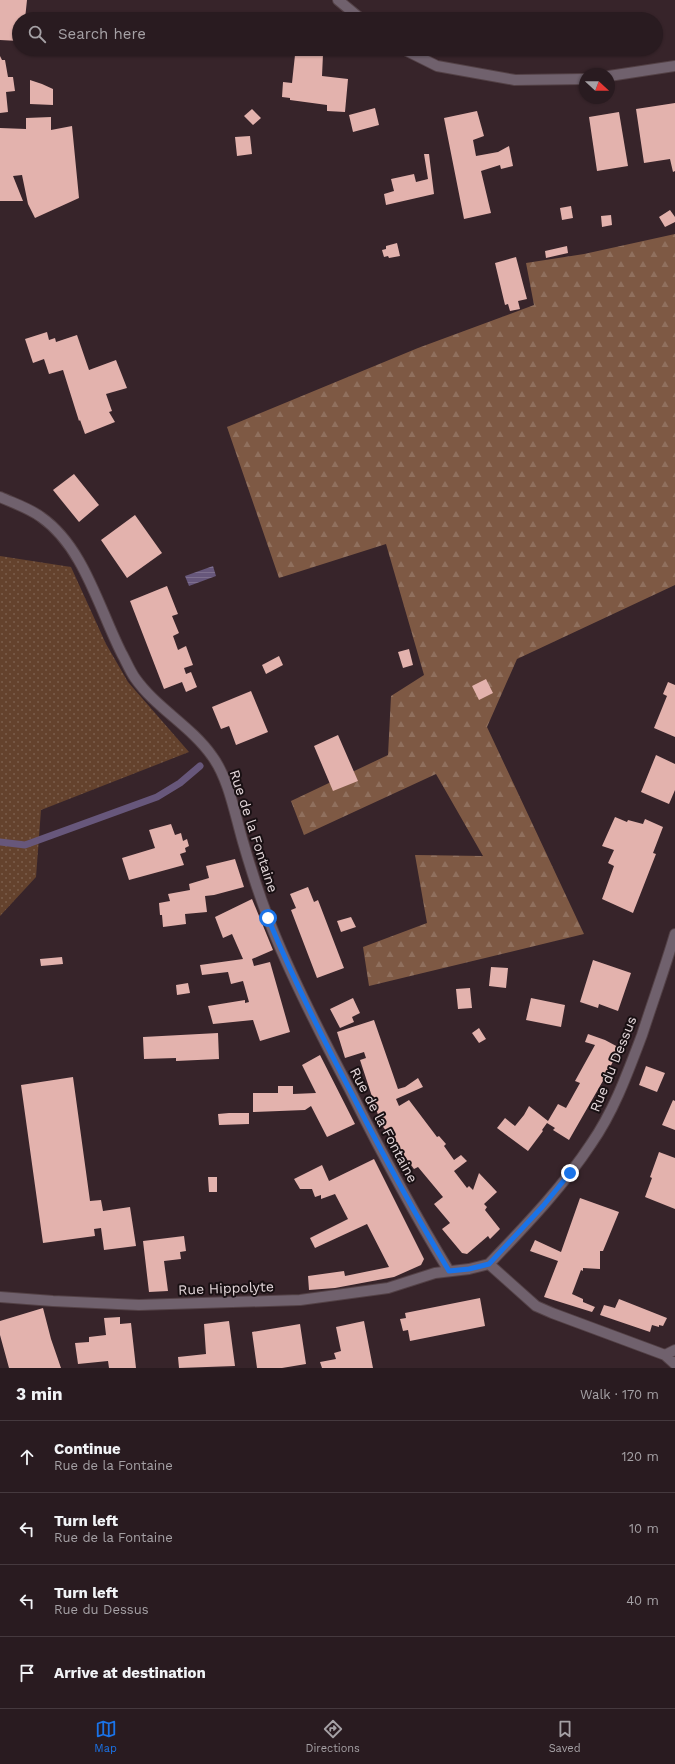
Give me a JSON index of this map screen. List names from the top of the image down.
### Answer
{
  "streets": {
    "street": ["Rue de la Fontaine", "Rue du Dessus", "Rue Hippolyte"]
  },
  "crossings": [
    ["Rue de la Fontaine", "Rue Hippolyte"]
  ],
  "north": "right",
  "page": {
    "search": "Search here",
    "heading": ["3 min", "Walk · 170 m"],
    "list": [
      ["Continue", "Rue de la Fontaine", "120 m"],
      ["Turn left", "Rue de la Fontaine", "10 m"],
      ["Turn left", "Rue du Dessus", "40 m"],
      "Arrive at destination"
    ],
    "nav": ["Map", "Directions", "Saved"]
  }
}
